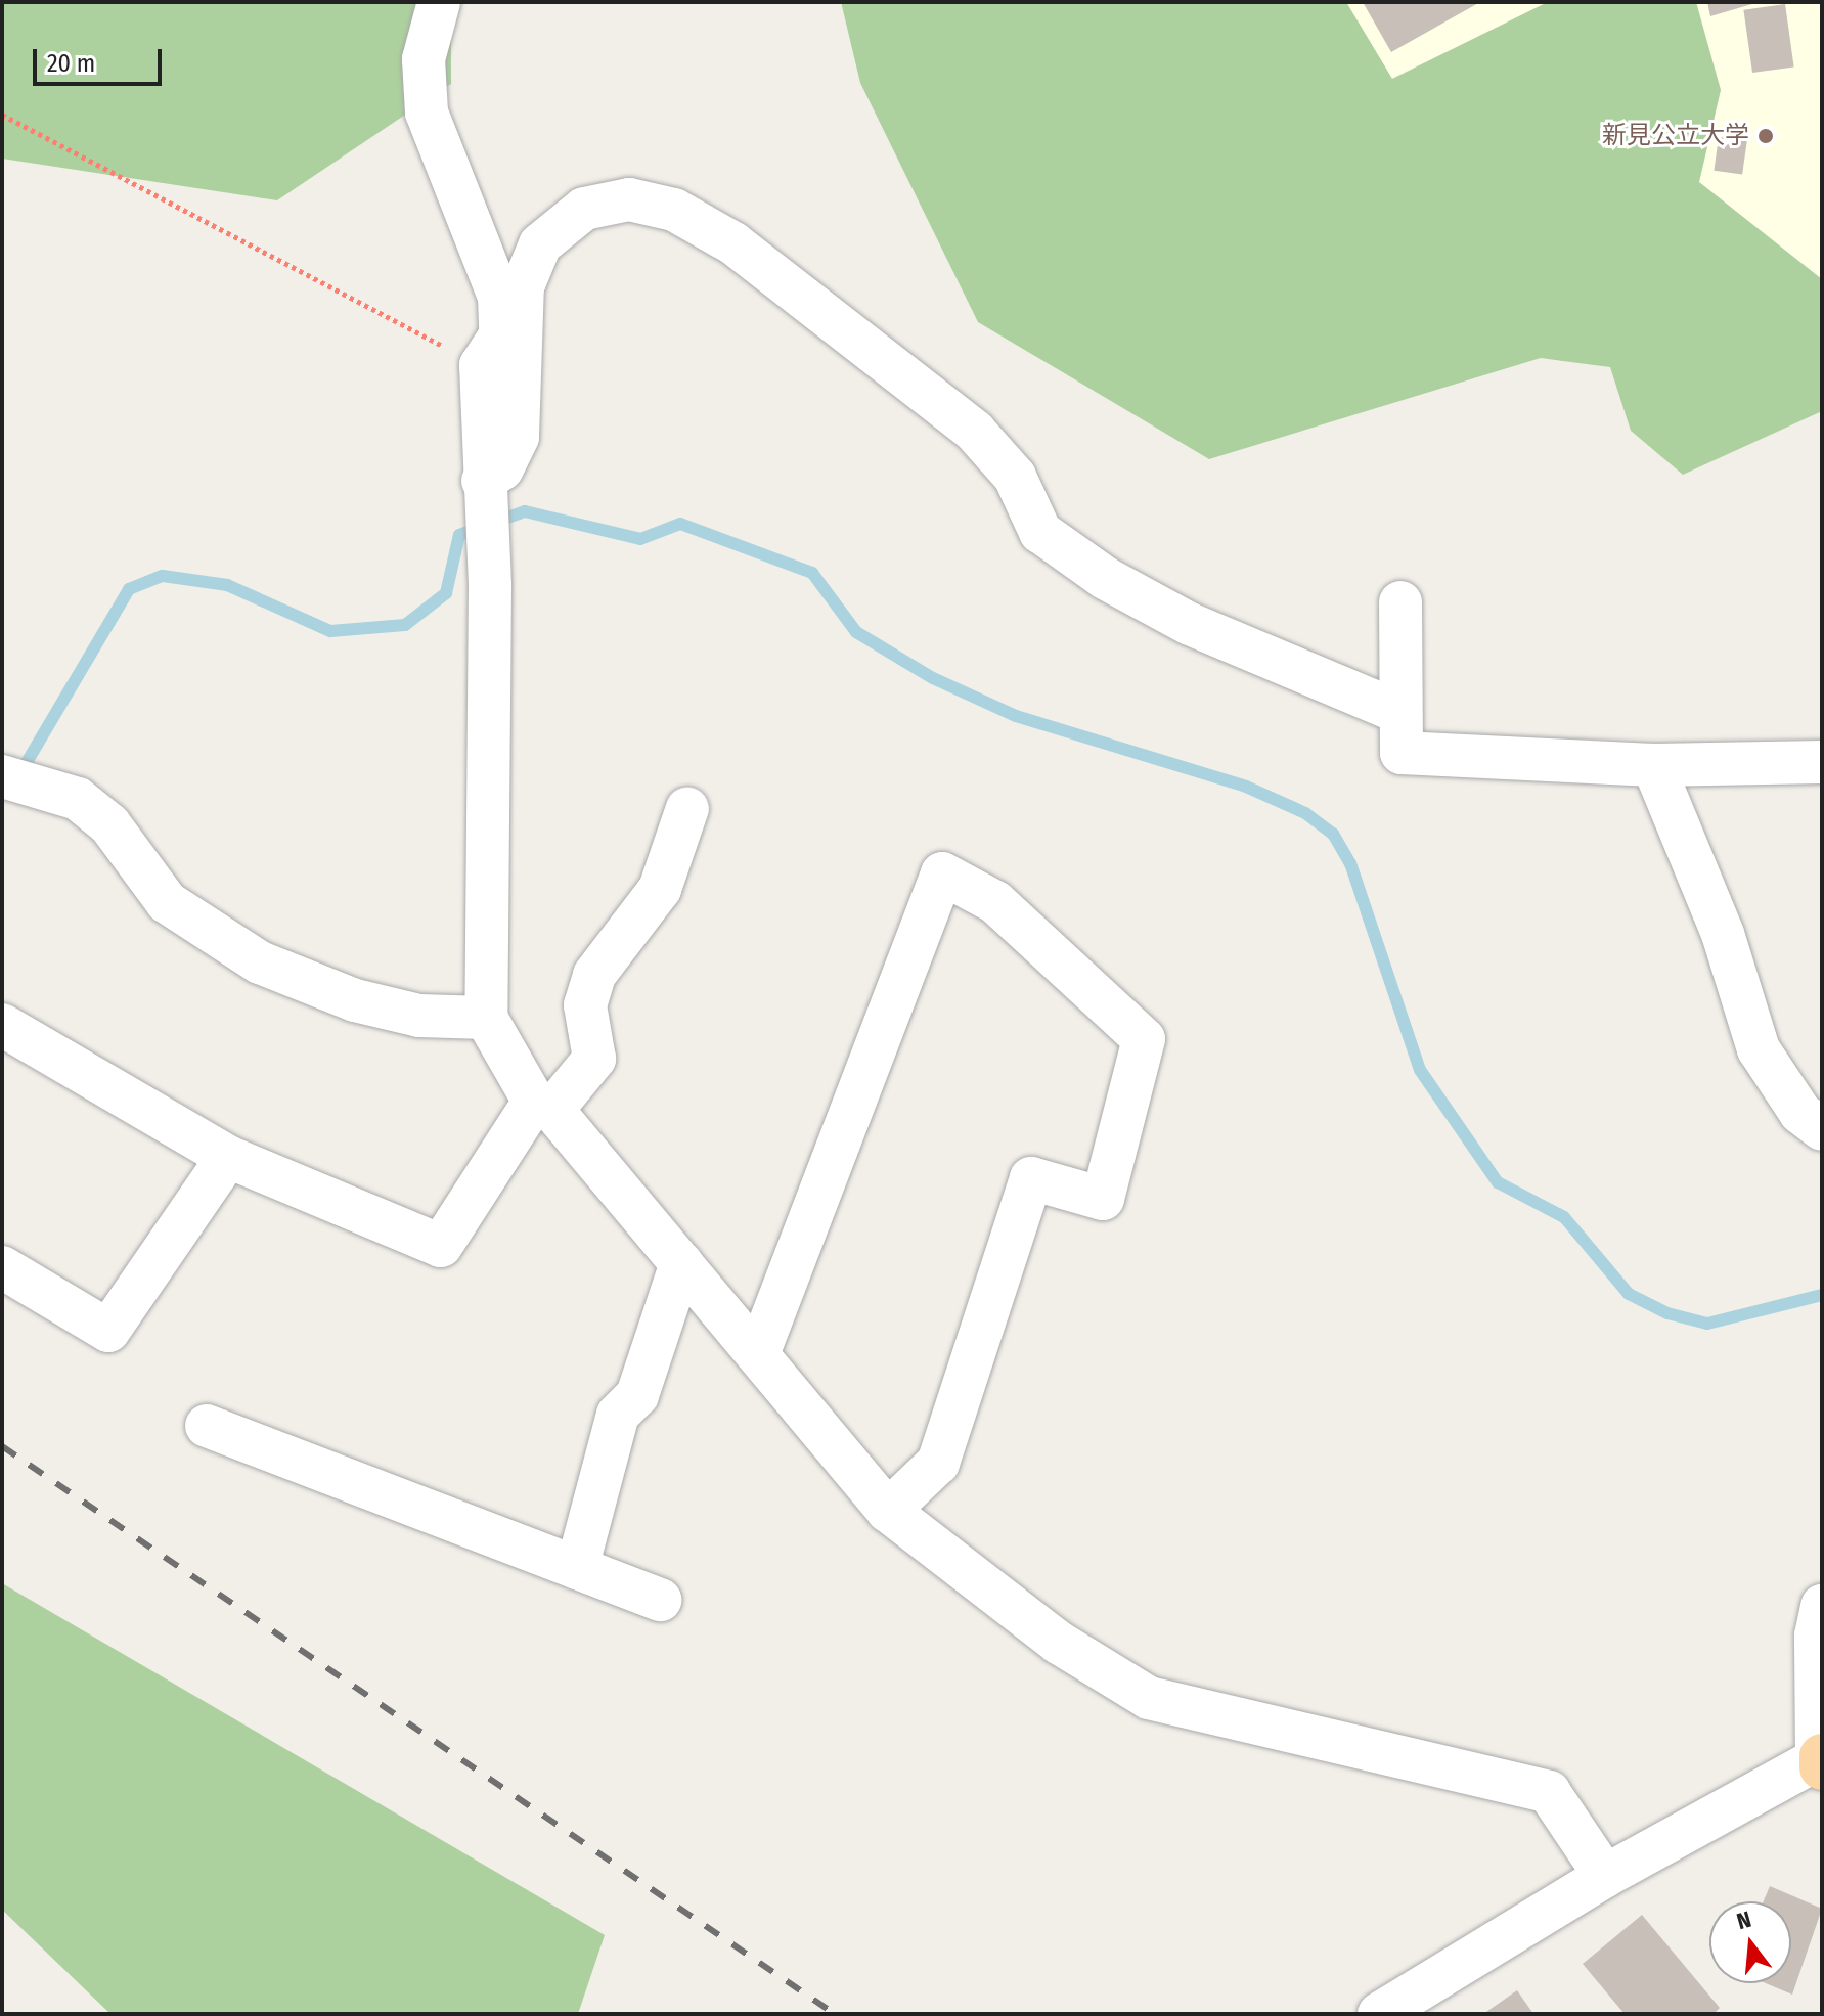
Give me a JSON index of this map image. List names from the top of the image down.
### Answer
{
  "places": ["新見公立大学"],
  "scale_bar": "20 m",
  "north": "top"
}
